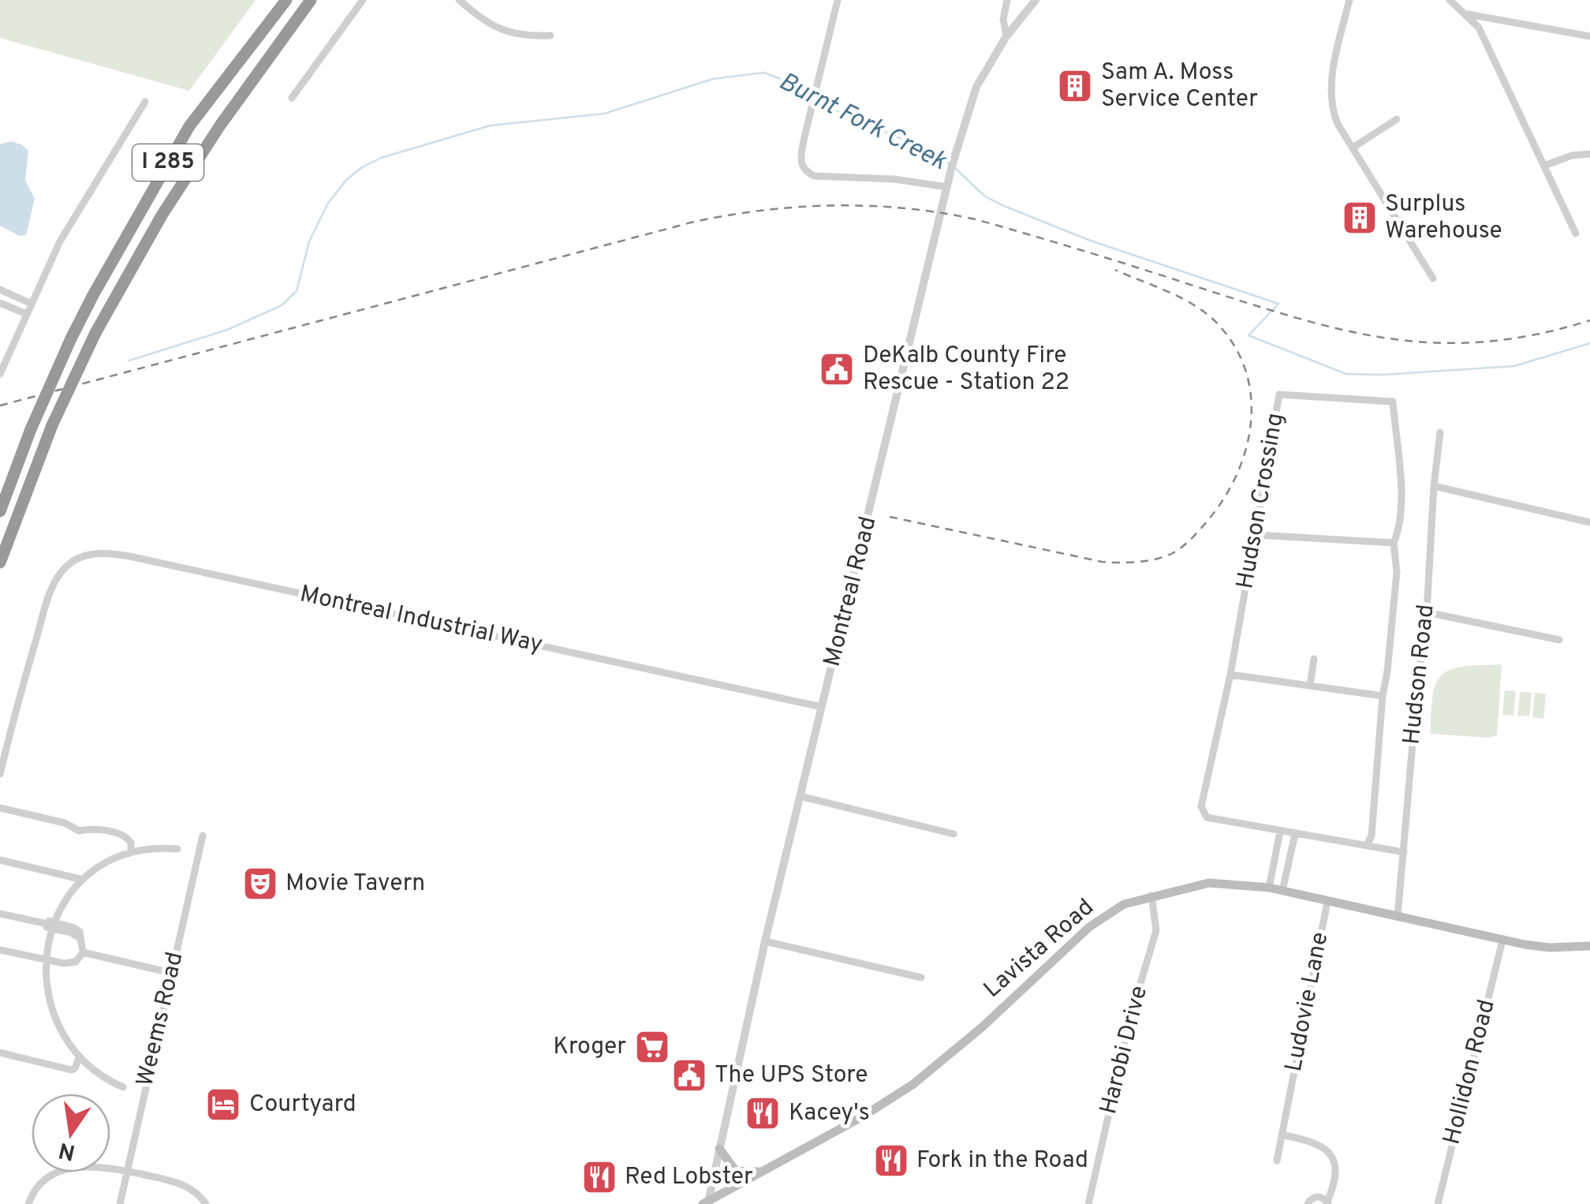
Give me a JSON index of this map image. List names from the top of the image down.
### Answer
{
  "streets": {
    "highway": ["I 285"],
    "main road": ["Lavista Road"],
    "street": [
      "Hudson Crossing",
      "Montreal Road",
      "Montreal Industrial Way",
      "Hudson Road",
      "Ludovie Lane",
      "Weems Road",
      "Harobi Drive",
      "Hollidon Road"
    ]
  },
  "crossings": [
    ["Hudson Crossing", "Hudson Road"],
    ["Montreal Road", "Montreal Industrial Way"],
    ["Montreal Road", "Lavista Road"],
    ["Hudson Road", "Lavista Road"],
    ["Lavista Road", "Ludovie Lane"],
    ["Lavista Road", "Harobi Drive"],
    ["Lavista Road", "Hollidon Road"]
  ],
  "water": ["Burnt Fork Creek"],
  "places": {
    "building": ["Sam A. Moss Service Center", "Surplus Warehouse"],
    "public building": ["DeKalb County Fire Rescue - Station 22", "The UPS Store"],
    "theatre": ["Movie Tavern"],
    "supermarket": ["Kroger"],
    "hotel": ["Courtyard"],
    "restaurant": ["Kacey's", "Fork in the Road", "Red Lobster"]
  },
  "north": "bottom"
}
